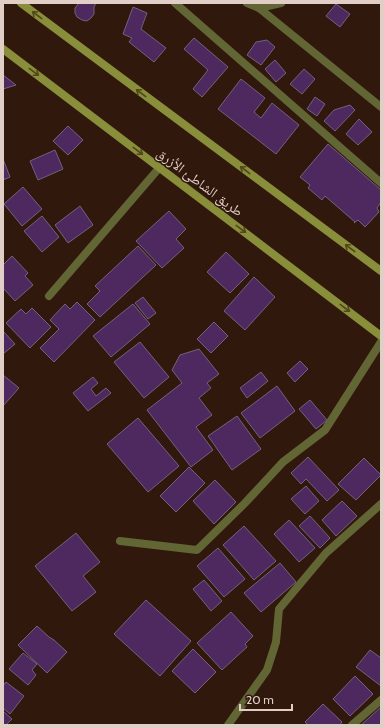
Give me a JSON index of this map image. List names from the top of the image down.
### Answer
{
  "streets": {
    "main road": ["طريق الشاطئ الأزرق"]
  },
  "scale_bar": "20 m"
}
